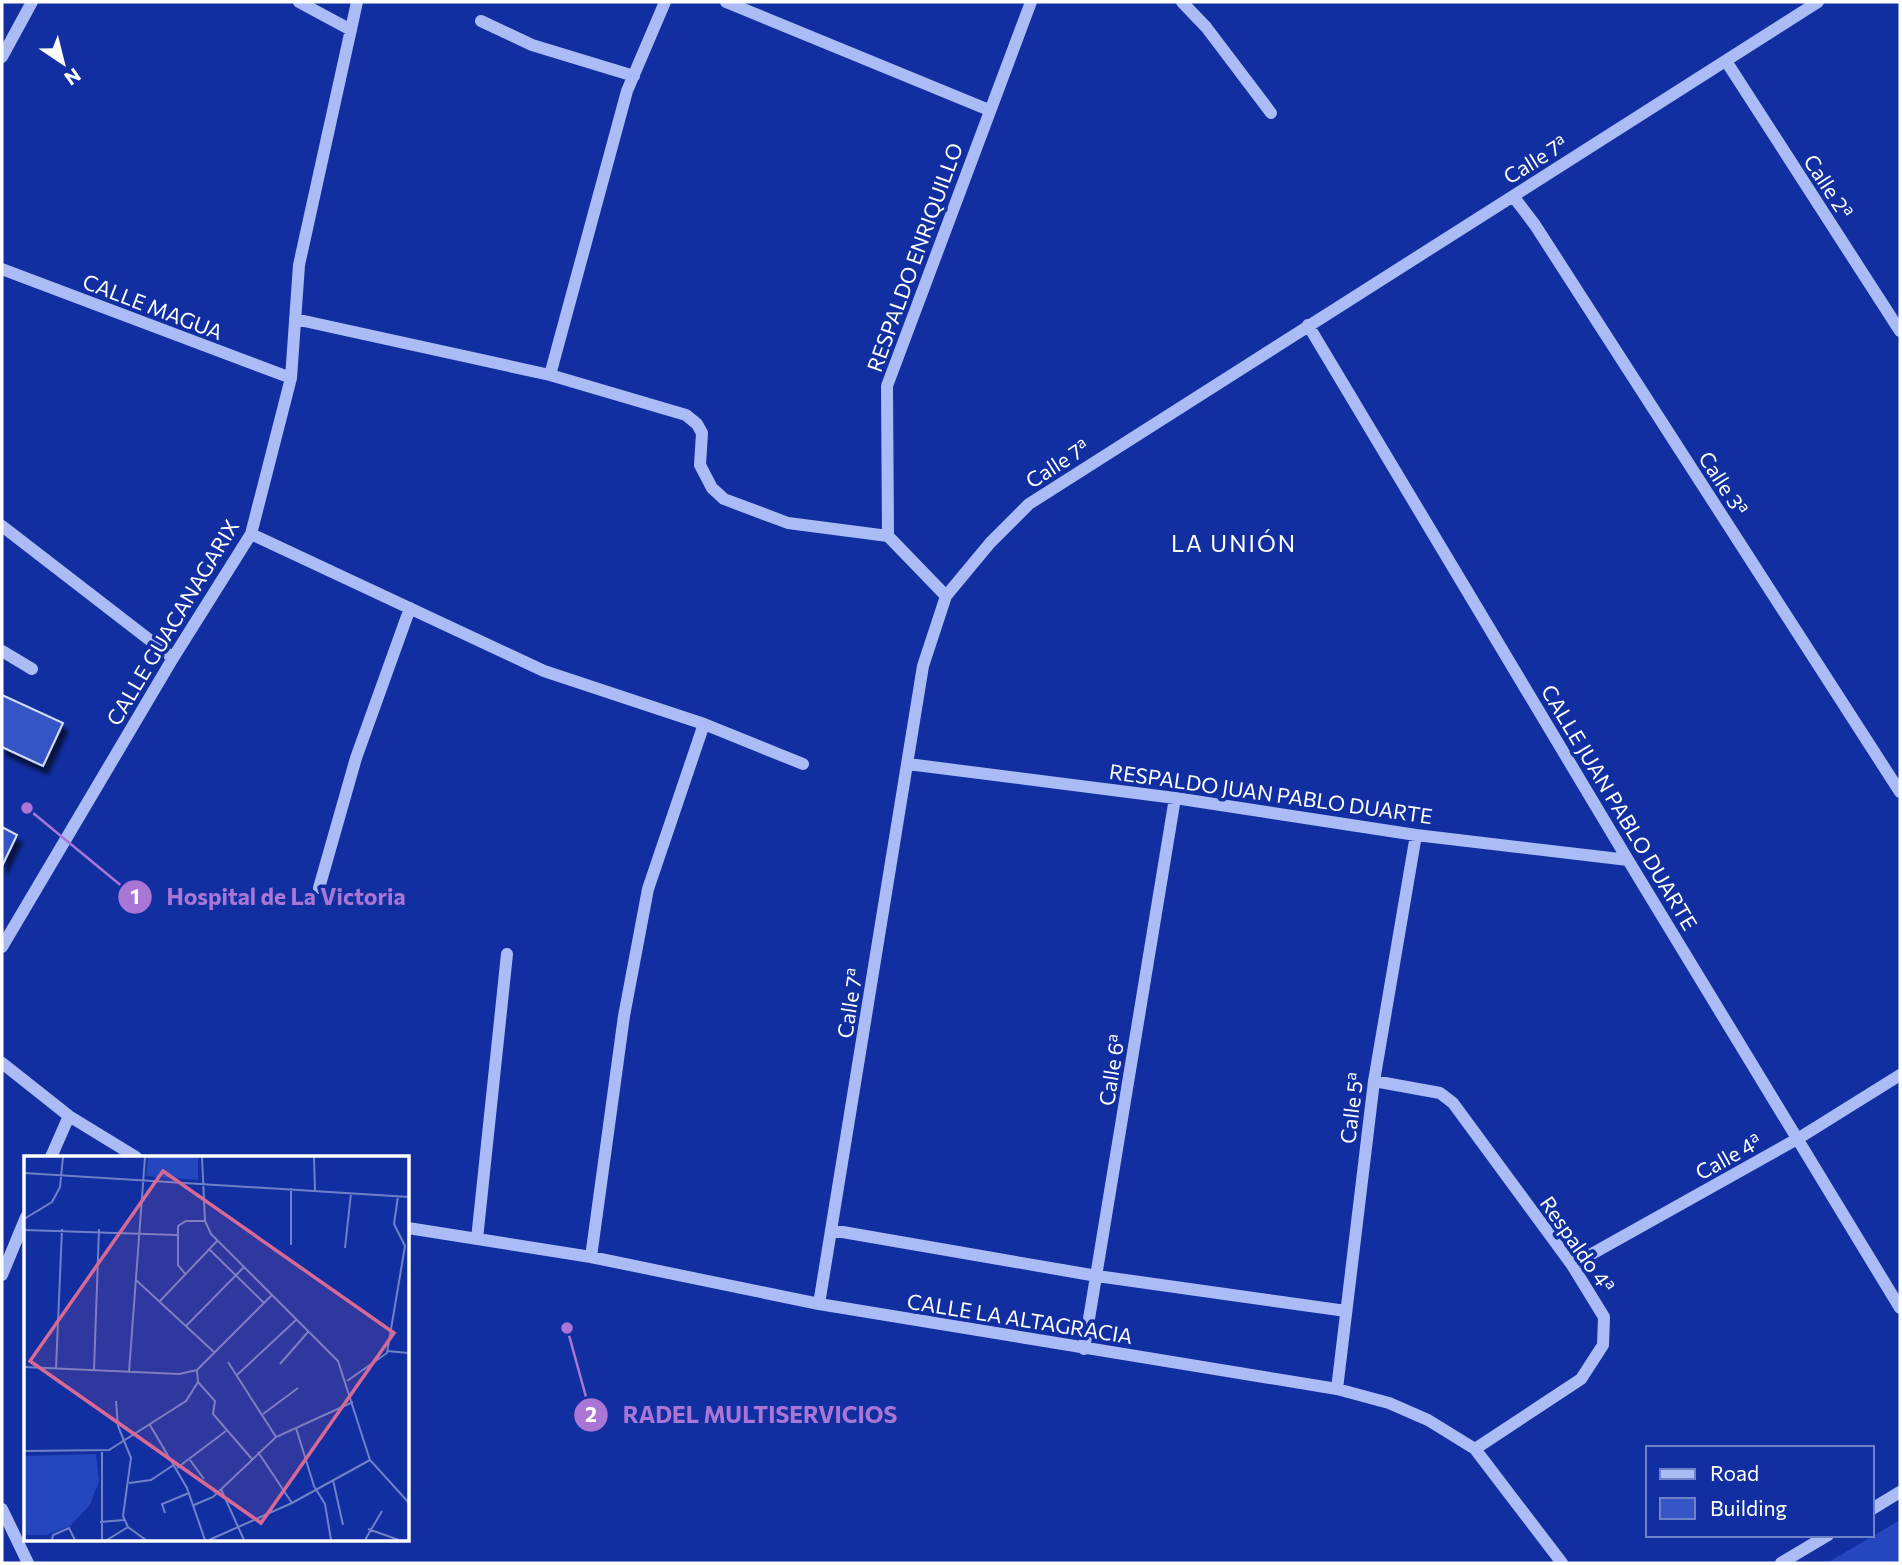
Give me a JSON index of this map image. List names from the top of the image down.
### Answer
{
  "streets": {
    "street": [
      "Calle 7ª",
      "Calle 2ª",
      "RESPALDO ENRIQUILLO",
      "CALLE MAGUA",
      "Calle 3ª",
      "CALLE GUACANAGARIX",
      "RESPALDO JUAN PABLO DUARTE",
      "CALLE JUAN PABLO DUARTE",
      "Calle 6ª",
      "Calle 5ª",
      "Calle 4ª",
      "Respaldo 4ª",
      "CALLE LA ALTAGRACIA"
    ]
  },
  "crossings": [
    ["Calle 7ª", "Calle 2ª"],
    ["Calle 7ª", "Calle 3ª"],
    ["Calle 7ª", "RESPALDO JUAN PABLO DUARTE"],
    ["Calle 7ª", "CALLE JUAN PABLO DUARTE"],
    ["Calle 7ª", "CALLE LA ALTAGRACIA"],
    ["CALLE MAGUA", "CALLE GUACANAGARIX"],
    ["RESPALDO JUAN PABLO DUARTE", "CALLE JUAN PABLO DUARTE"],
    ["RESPALDO JUAN PABLO DUARTE", "Calle 6ª"],
    ["RESPALDO JUAN PABLO DUARTE", "Calle 5ª"],
    ["CALLE JUAN PABLO DUARTE", "Calle 4ª"],
    ["Calle 6ª", "CALLE LA ALTAGRACIA"],
    ["Calle 5ª", "Respaldo 4ª"],
    ["Calle 5ª", "CALLE LA ALTAGRACIA"],
    ["Calle 4ª", "Respaldo 4ª"],
    ["Respaldo 4ª", "CALLE LA ALTAGRACIA"]
  ],
  "districts": ["LA UNIÓN"],
  "places": ["Hospital de La Victoria", "RADEL MULTISERVICIOS"],
  "legend": ["Road", "Building"],
  "north": "bottom right"
}
